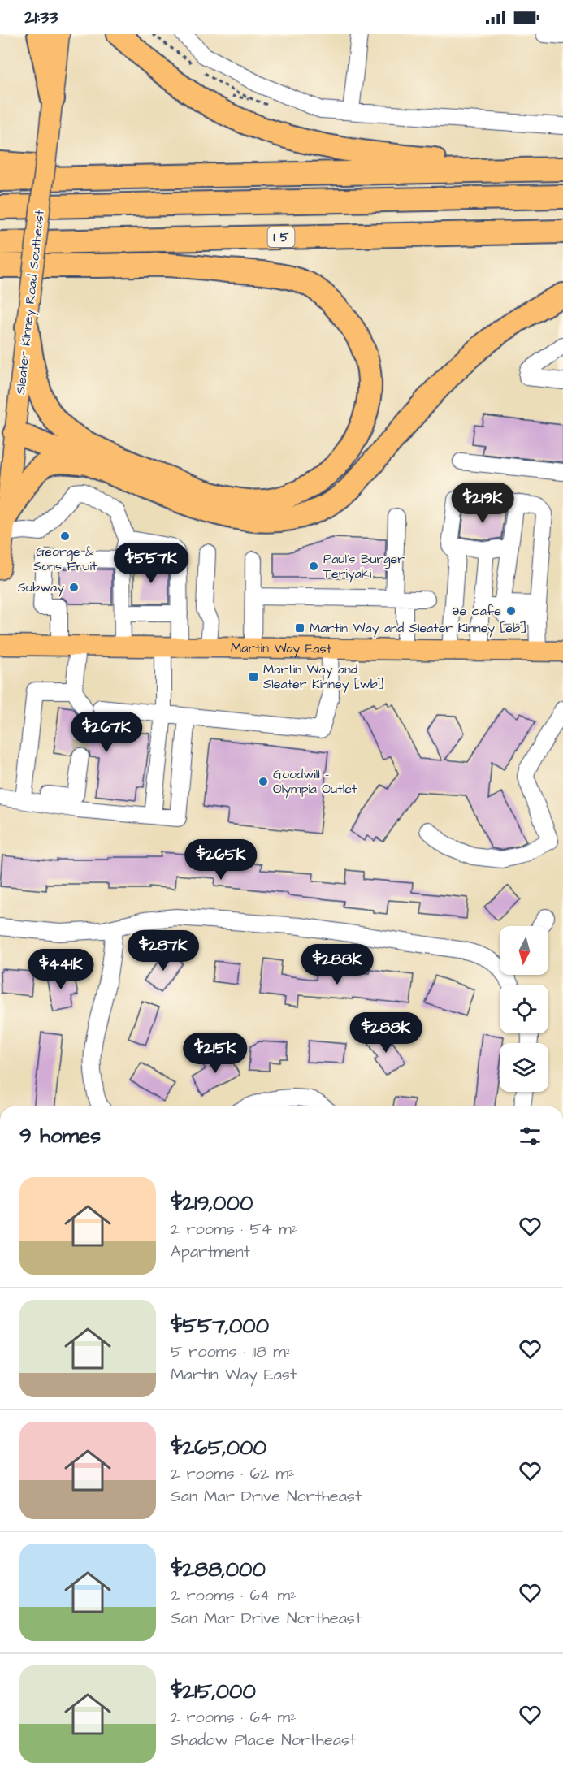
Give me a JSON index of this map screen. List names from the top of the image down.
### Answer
{
  "streets": {
    "highway": ["I 5"],
    "main road": ["Sleater Kinney Road Southeast", "Martin Way East"]
  },
  "places": {
    "other": [
      "George & Sons Fruit",
      "Paul's Burger Teriyaki",
      "Subway",
      "əe cafe",
      "Goodwill - Olympia Outlet"
    ],
    "transit": ["Martin Way and Sleater Kinney [eb]", "Martin Way and Sleater Kinney [wb]"]
  },
  "north": "bottom",
  "page": {
    "status": "21:33",
    "price": [
      "$219K",
      "$557K",
      "$267K",
      "$265K",
      "$287K",
      "$288K",
      "$441K",
      "$288K",
      "$215K"
    ],
    "heading": "9 homes",
    "list": [
      {
        "name": "$219,000",
        "note": "2 rooms · 54 m² · Apartment"
      },
      {
        "name": "$557,000",
        "note": "5 rooms · 118 m² · Martin Way East"
      },
      {
        "name": "$265,000",
        "note": "2 rooms · 62 m² · San Mar Drive Northeast"
      },
      {
        "name": "$288,000",
        "note": "2 rooms · 64 m² · San Mar Drive Northeast"
      },
      {
        "name": "$215,000",
        "note": "2 rooms · 64 m² · Shadow Place Northeast"
      }
    ]
  }
}
